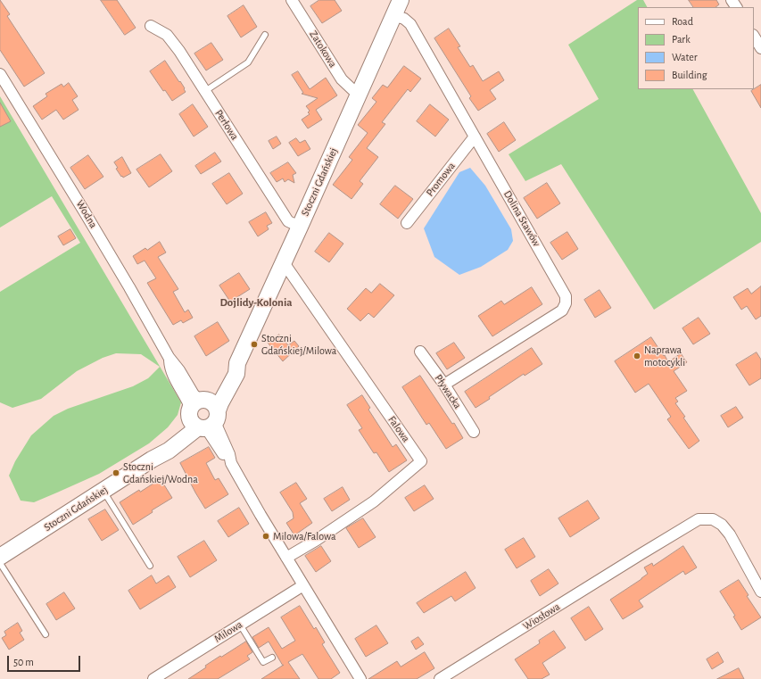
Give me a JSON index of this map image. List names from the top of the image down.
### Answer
{
  "streets": {
    "street": [
      "Zatokowa",
      "Perłowa",
      "Promowa",
      "Stoczni Gdańskiej",
      "Wodna",
      "Dolina Stawów",
      "Pływacka",
      "Falowa",
      "Wiosłowa",
      "Milowa"
    ]
  },
  "crossings": [
    ["Zatokowa", "Stoczni Gdańskiej"],
    ["Perłowa", "Stoczni Gdańskiej"],
    ["Promowa", "Dolina Stawów"],
    ["Stoczni Gdańskiej", "Wodna"],
    ["Stoczni Gdańskiej", "Dolina Stawów"],
    ["Stoczni Gdańskiej", "Falowa"],
    ["Dolina Stawów", "Pływacka"]
  ],
  "districts": ["Dojlidy-Kolonia"],
  "places": [
    "Stoczni Gdańskiej/Milowa",
    "Naprawa motocykli",
    "Stoczni Gdańskiej/Wodna",
    "Milowa/Falowa"
  ],
  "legend": [
    "Road",
    "Park",
    "Water",
    "Building"
  ],
  "scale_bar": "50 m"
}
